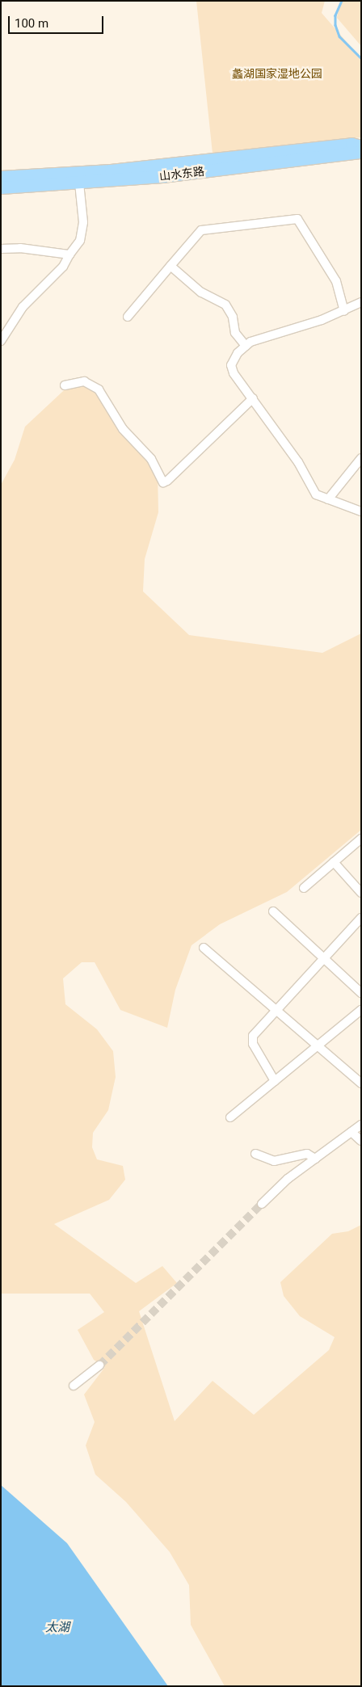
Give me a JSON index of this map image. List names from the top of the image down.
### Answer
{
  "streets": {
    "highway": ["山水东路"]
  },
  "water": ["太湖"],
  "parks": ["蠡湖国家湿地公园"],
  "scale_bar": "100 m"
}
